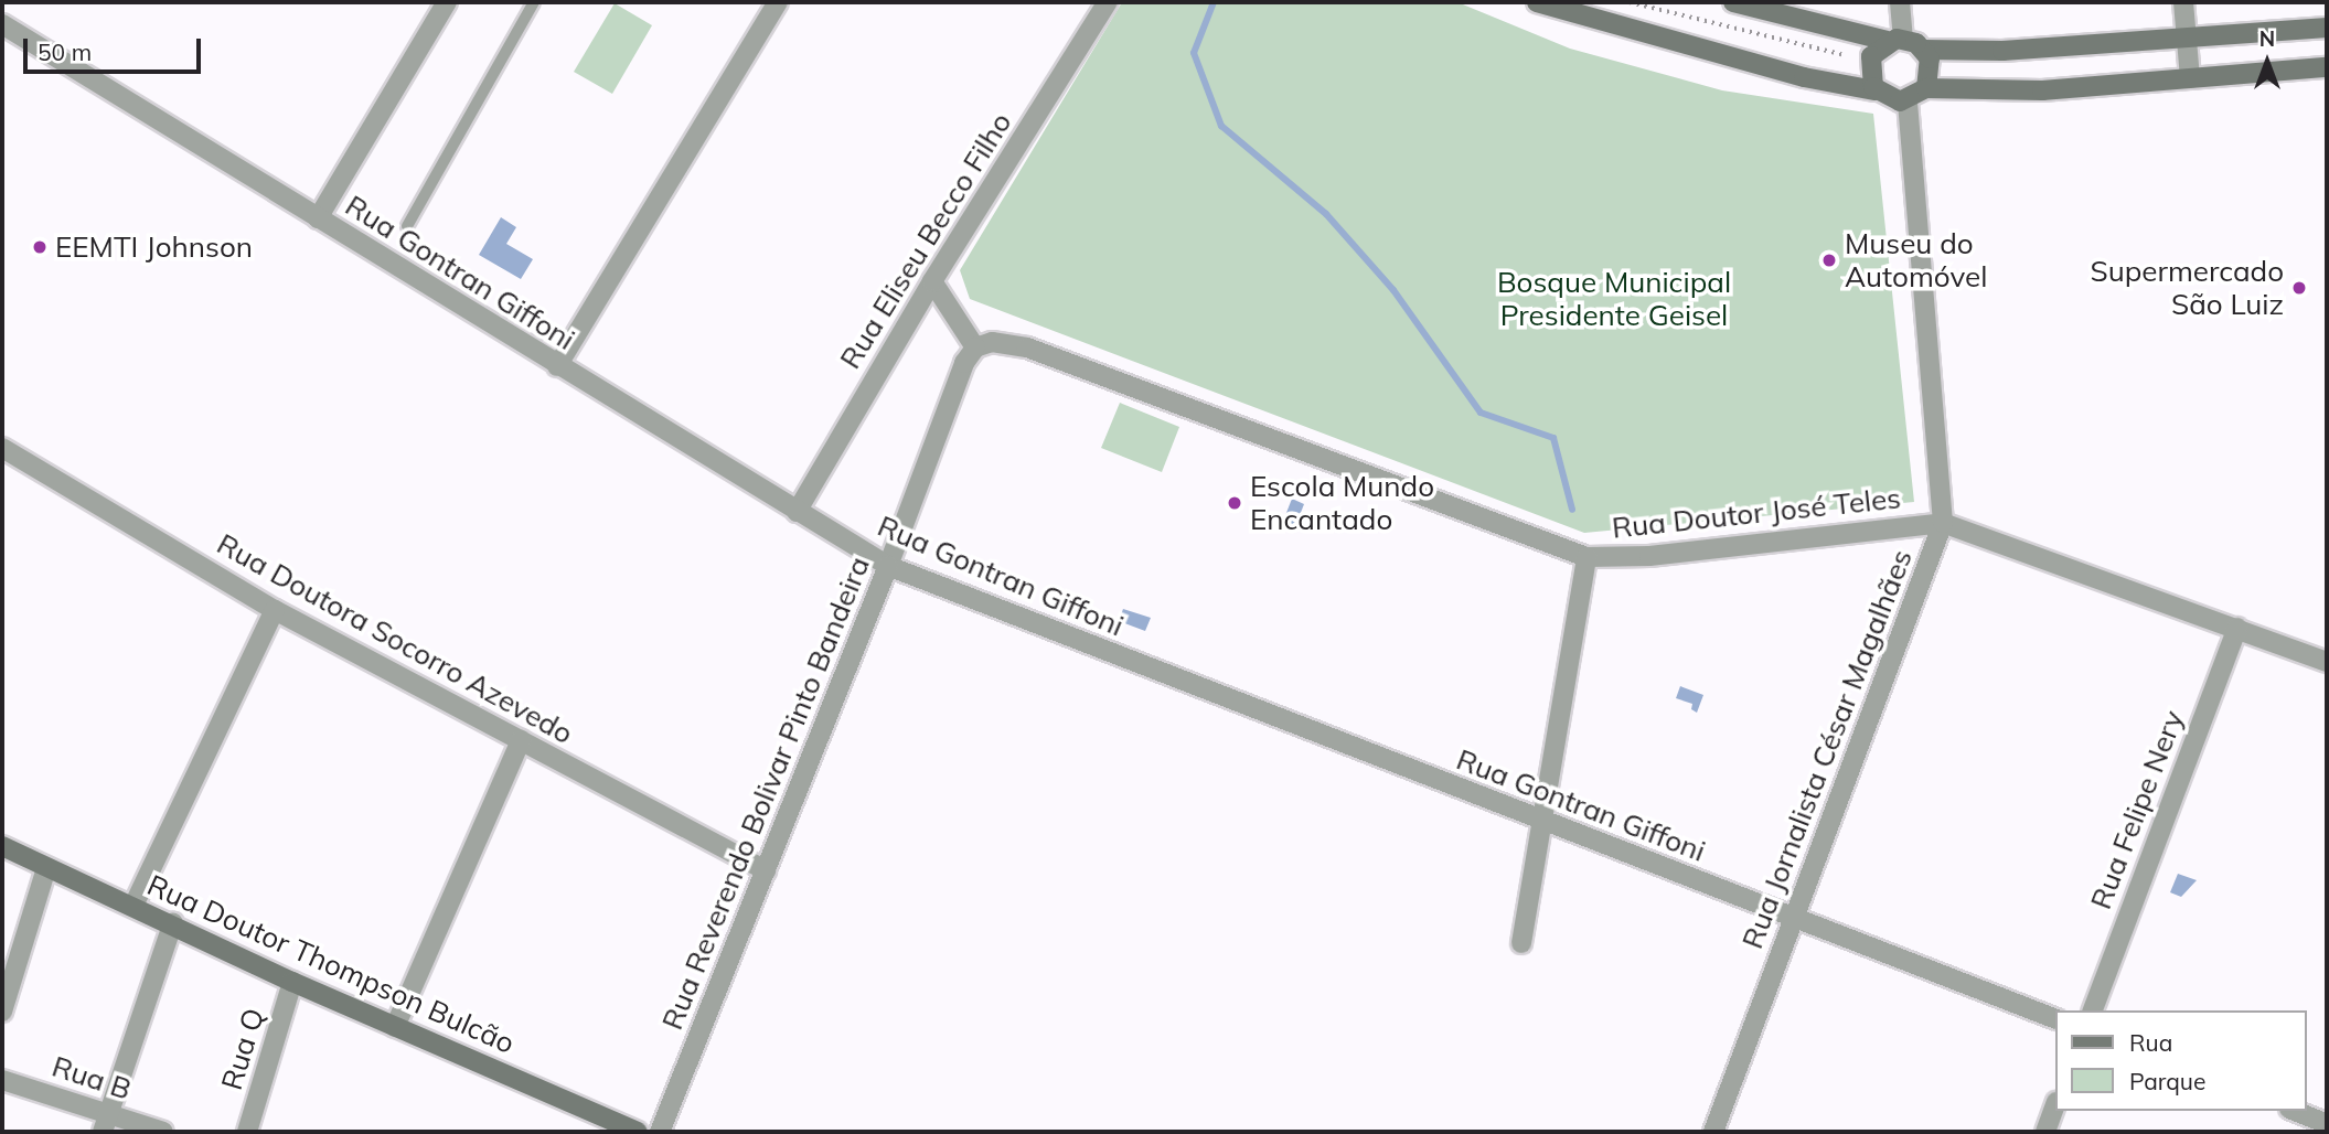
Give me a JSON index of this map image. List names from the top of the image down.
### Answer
{
  "streets": {
    "main road": ["Rua Doutor Thompson Bulcão"],
    "street": [
      "Rua Eliseu Becco Filho",
      "Rua Gontran Giffoni",
      "Rua Doutor José Teles",
      "Rua Doutora Socorro Azevedo",
      "Rua Jornalista César Magalhães",
      "Rua Reverendo Bolivar Pinto Bandeira",
      "Rua Felipe Nery",
      "Rua Q",
      "Rua B"
    ]
  },
  "crossings": [
    ["Rua Eliseu Becco Filho", "Rua Gontran Giffoni"],
    ["Rua Gontran Giffoni", "Rua Jornalista César Magalhães"],
    ["Rua Gontran Giffoni", "Rua Reverendo Bolivar Pinto Bandeira"],
    ["Rua Doutor José Teles", "Rua Jornalista César Magalhães"],
    ["Rua Doutor José Teles", "Rua Reverendo Bolivar Pinto Bandeira"],
    ["Rua Doutor José Teles", "Rua Felipe Nery"],
    ["Rua Doutora Socorro Azevedo", "Rua Reverendo Bolivar Pinto Bandeira"],
    ["Rua Doutor Thompson Bulcão", "Rua Q"]
  ],
  "parks": ["Bosque Municipal Presidente Geisel"],
  "places": [
    "EEMTI Johnson",
    "Museu do Automóvel",
    "Supermercado São Luiz",
    "Escola Mundo Encantado"
  ],
  "legend": ["Rua", "Parque"],
  "scale_bar": "50 m",
  "north": "top"
}
